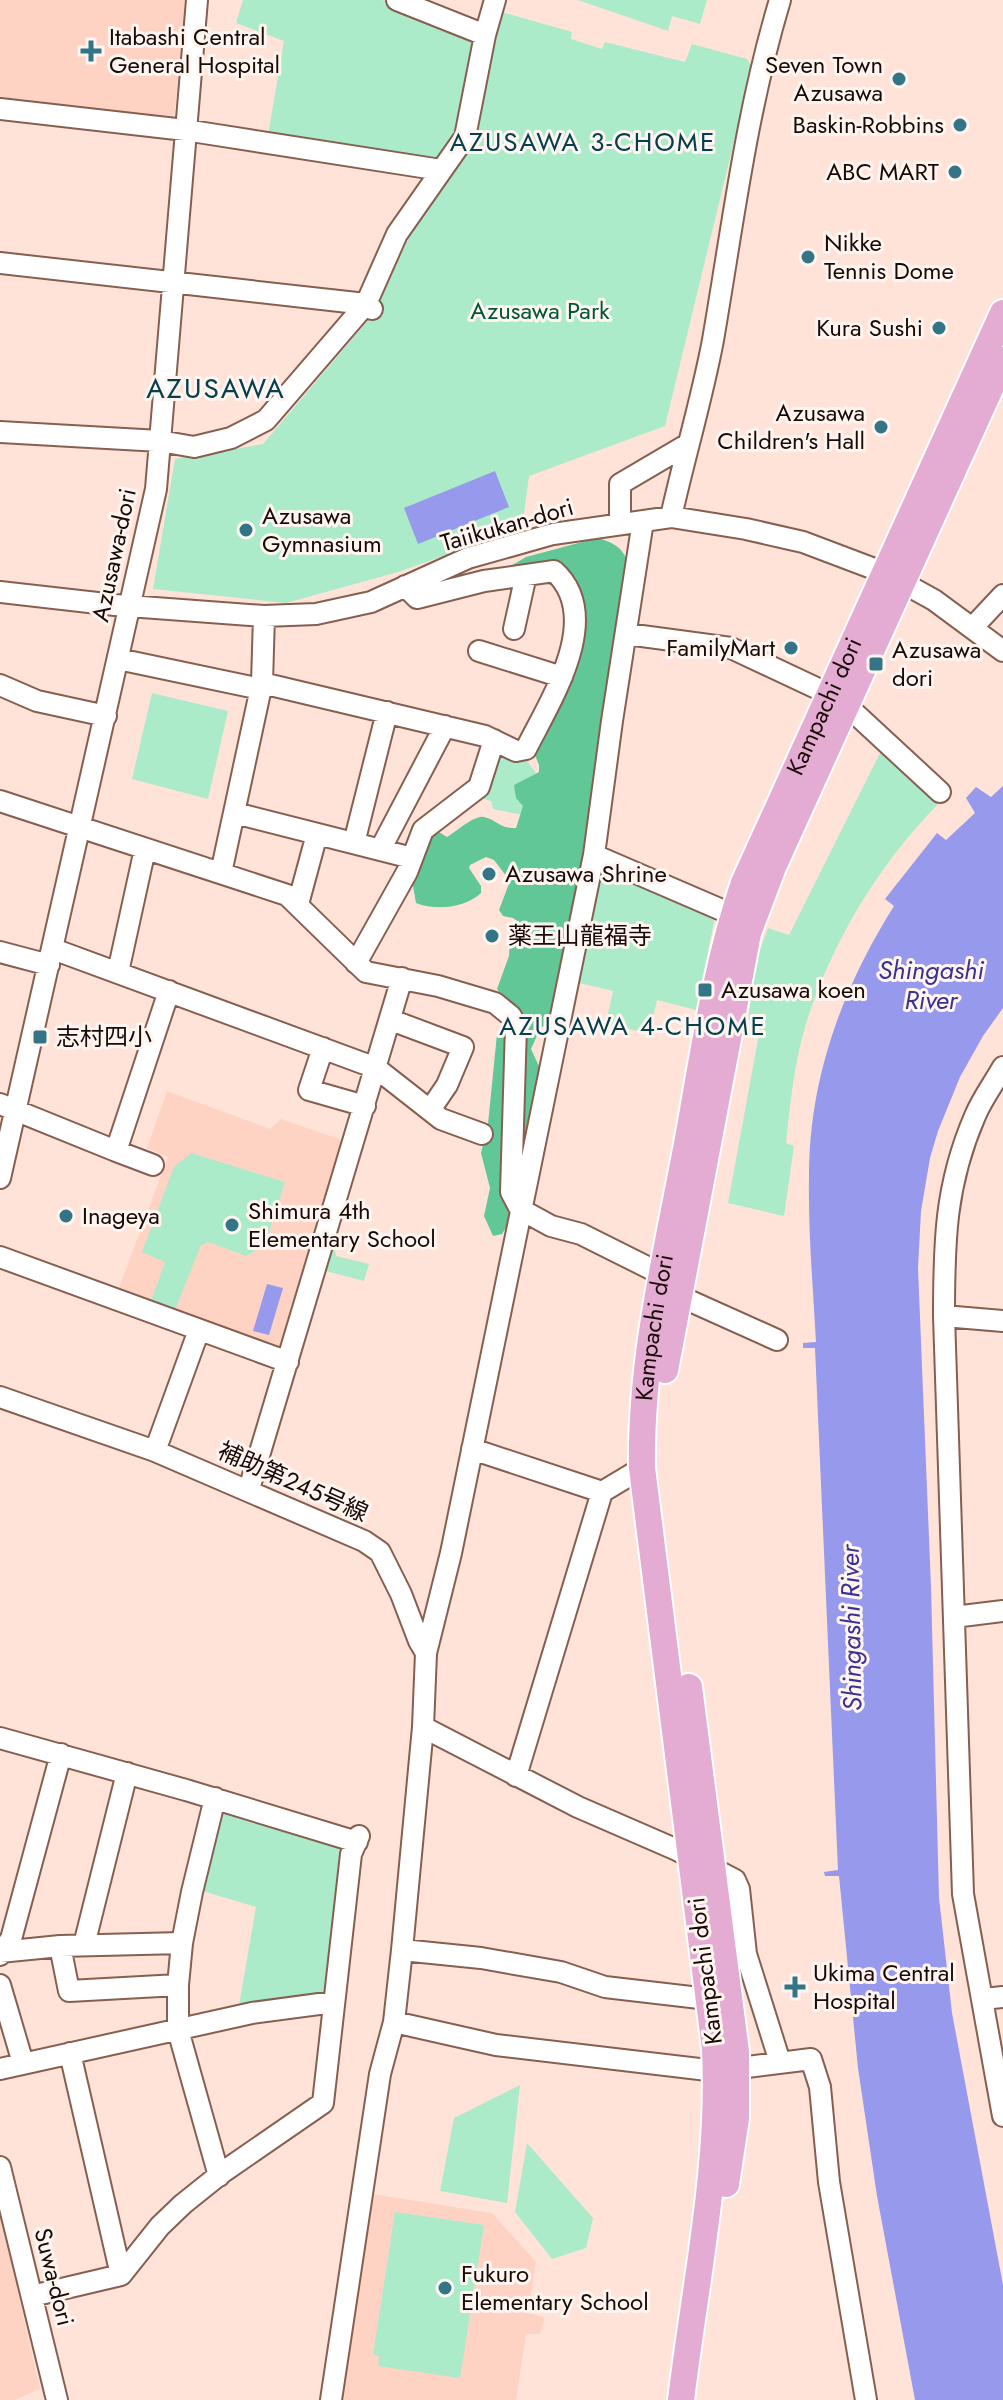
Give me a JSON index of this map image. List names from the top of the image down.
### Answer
{
  "streets": {
    "main road": ["Kampachi dori"],
    "street": [
      "Taiikukan-dori",
      "Azusawa-dori",
      "補助第245号線",
      "Suwa-dori"
    ]
  },
  "crossings": [
    ["Taiikukan-dori", "Azusawa-dori"],
    ["Taiikukan-dori", "Kampachi dori"]
  ],
  "districts": ["AZUSAWA 3-CHOME", "AZUSAWA", "AZUSAWA 4-CHOME"],
  "water": ["Shingashi River"],
  "parks": ["Azusawa Park"],
  "places": {
    "health": ["Itabashi Central General Hospital", "Ukima Central Hospital"],
    "other": [
      "Seven Town Azusawa",
      "Baskin-Robbins",
      "ABC MART",
      "Nikke Tennis Dome",
      "Kura Sushi",
      "Azusawa Children's Hall",
      "Azusawa Gymnasium",
      "FamilyMart",
      "Azusawa Shrine",
      "薬王山龍福寺",
      "Inageya",
      "Shimura 4th Elementary School",
      "Fukuro Elementary School"
    ],
    "transit": ["Azusawa dori", "Azusawa koen", "志村四小"]
  }
}
